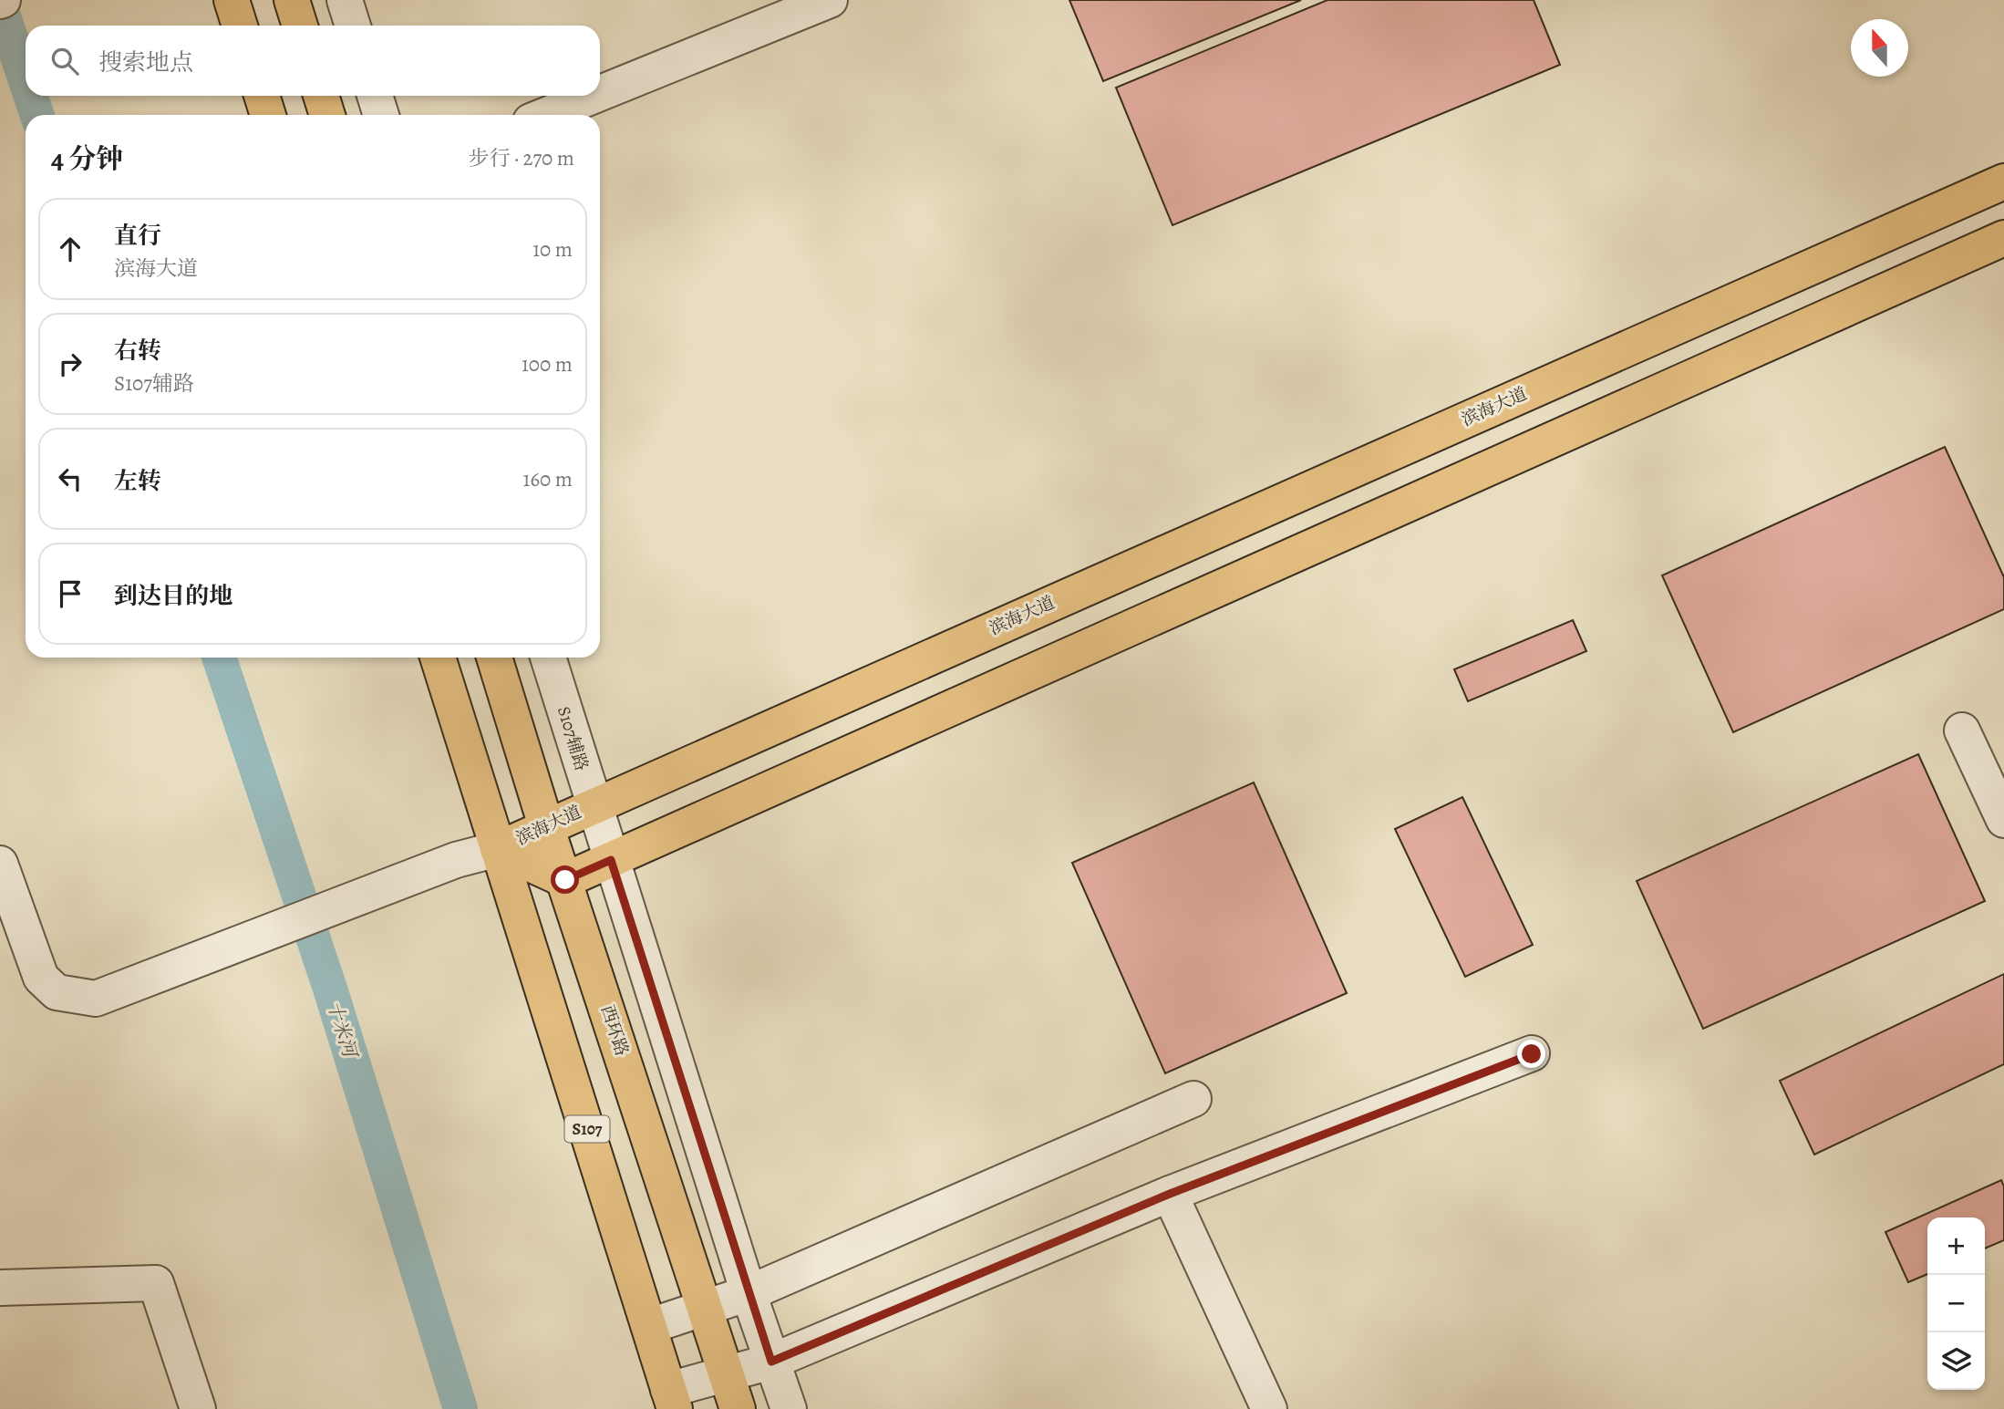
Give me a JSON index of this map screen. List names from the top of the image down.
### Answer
{
  "streets": {
    "main road": ["滨海大道", "西环路", "S107"],
    "street": ["S107辅路"]
  },
  "crossings": [
    ["滨海大道", "S107辅路"],
    ["滨海大道", "西环路"],
    ["滨海大道", "S107"]
  ],
  "water": ["十米河"],
  "north": "top",
  "page": {
    "search": "搜索地点",
    "heading": ["4 分钟", "步行 · 270 m"],
    "list": [
      ["直行", "滨海大道", "10 m"],
      ["右转", "S107辅路", "100 m"],
      ["左转", "160 m"],
      "到达目的地"
    ],
    "map_buttons": ["+", "−"]
  }
}
